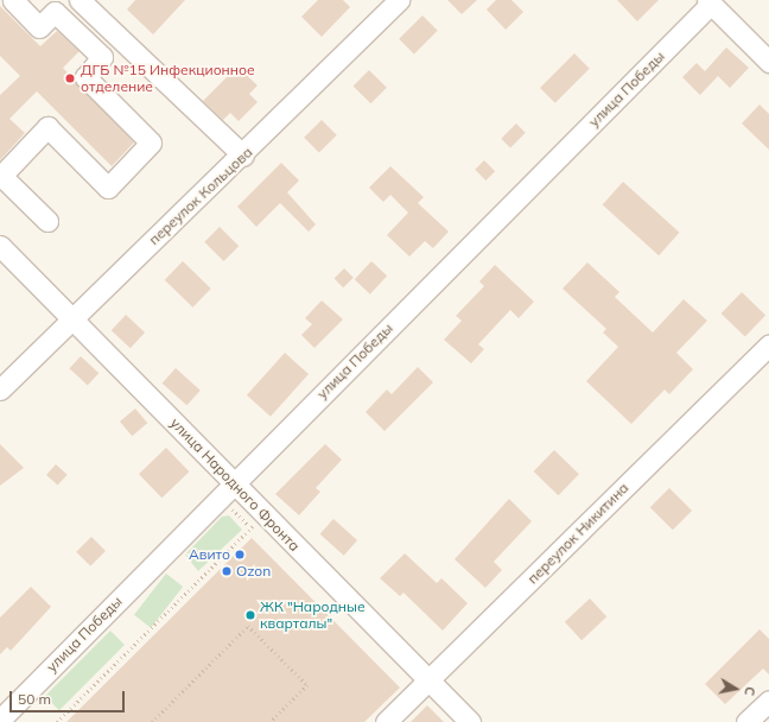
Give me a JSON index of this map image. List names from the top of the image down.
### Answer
{
  "streets": {
    "street": [
      "улица Победы",
      "переулок Кольцова",
      "улица Народного Фронта",
      "переулок Никитина"
    ]
  },
  "crossings": [
    ["улица Победы", "улица Народного Фронта"],
    ["переулок Кольцова", "улица Народного Фронта"],
    ["улица Народного Фронта", "переулок Никитина"]
  ],
  "places": [
    "ДГБ №15 Инфекционное отделение",
    "Авито",
    "Ozon",
    "ЖК \"Народные кварталы\""
  ],
  "scale_bar": "50 m",
  "north": "right"
}
